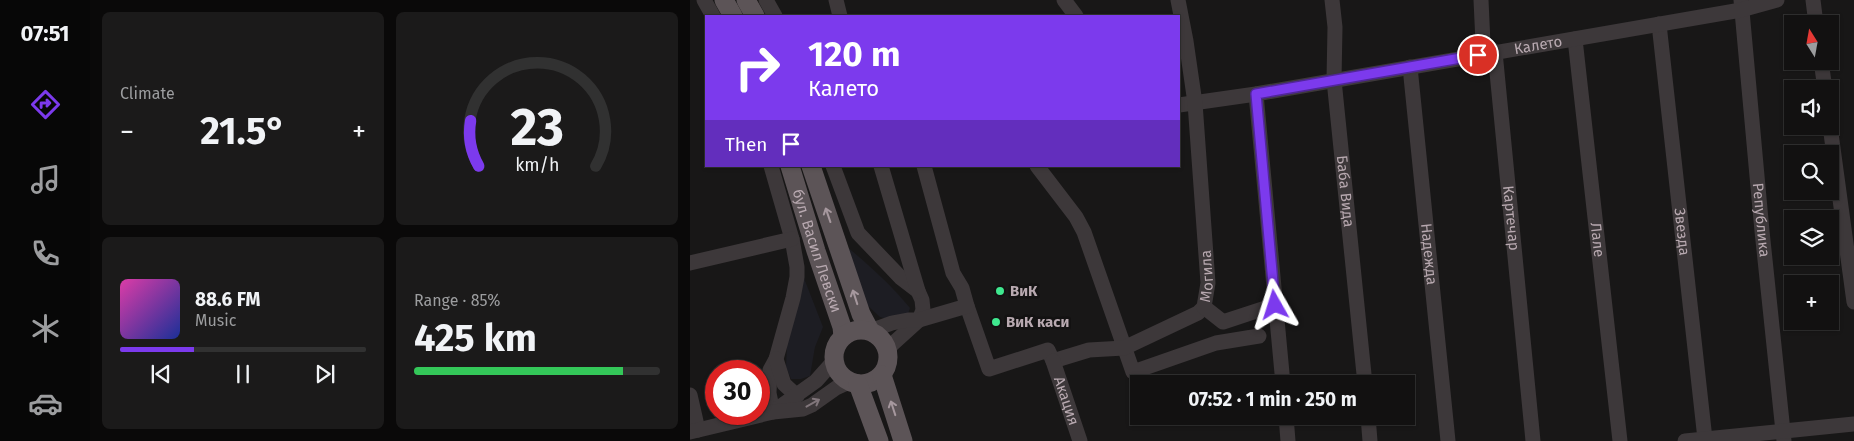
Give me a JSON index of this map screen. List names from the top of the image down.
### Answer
{
  "streets": {
    "main road": ["бул. Васил Левски"],
    "street": [
      "Калето",
      "Баба Вида",
      "Картечар",
      "Република",
      "Звезда",
      "Лале",
      "Надежда",
      "Могила",
      "Акация"
    ]
  },
  "crossings": [
    ["Калето", "Баба Вида"],
    ["Калето", "Картечар"],
    ["Калето", "Република"],
    ["Калето", "Звезда"],
    ["Калето", "Лале"],
    ["Калето", "Надежда"],
    ["Калето", "Могила"],
    ["Могила", "Акация"]
  ],
  "places": ["ВиК", "ВиК каси"],
  "north": "top",
  "page": {
    "tabs": "07:51",
    "tile": [
      "Climate",
      ["Range · 85%", "425 km"]
    ],
    "map_buttons": "+",
    "turn": ["120 m", "Калето"],
    "heat": ["−", "21.5°", "+"],
    "then": "Then",
    "song": ["88.6 FM", "Music"],
    "limit": "30",
    "trip": "07:52 · 1 min · 250 m",
    "gauge": ["23", "km/h"]
  }
}
